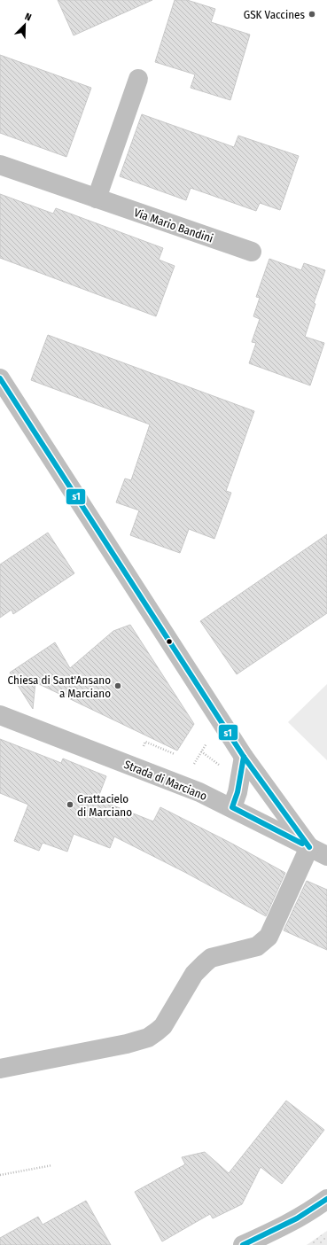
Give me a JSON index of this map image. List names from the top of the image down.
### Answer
{
  "streets": {
    "street": ["Via Mario Bandini", "Strada di Marciano"]
  },
  "places": ["GSK Vaccines", "Chiesa di Sant'Ansano a Marciano", "Grattacielo di Marciano"],
  "lines": ["transit line s1"],
  "north": "top right"
}
